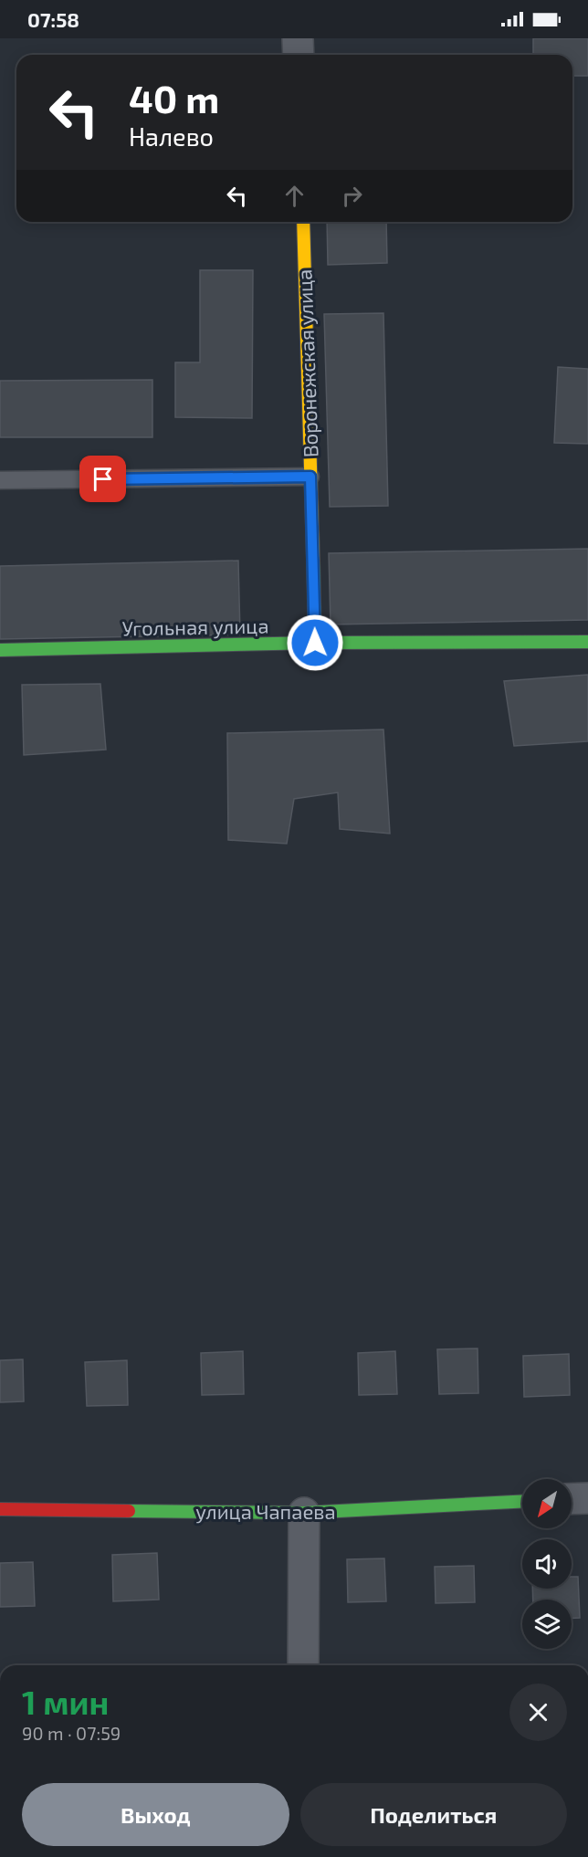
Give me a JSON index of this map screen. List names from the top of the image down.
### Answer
{
  "streets": {
    "street": ["Воронежская улица", "Угольная улица", "улица Чапаева"]
  },
  "crossings": [
    ["Воронежская улица", "Угольная улица"]
  ],
  "north": "bottom left",
  "page": {
    "status": "07:58",
    "turn": ["40 m", "Налево"],
    "heading": ["1 мин", "90 m · 07:59"],
    "buttons": ["Выход", "Поделиться"]
  }
}
